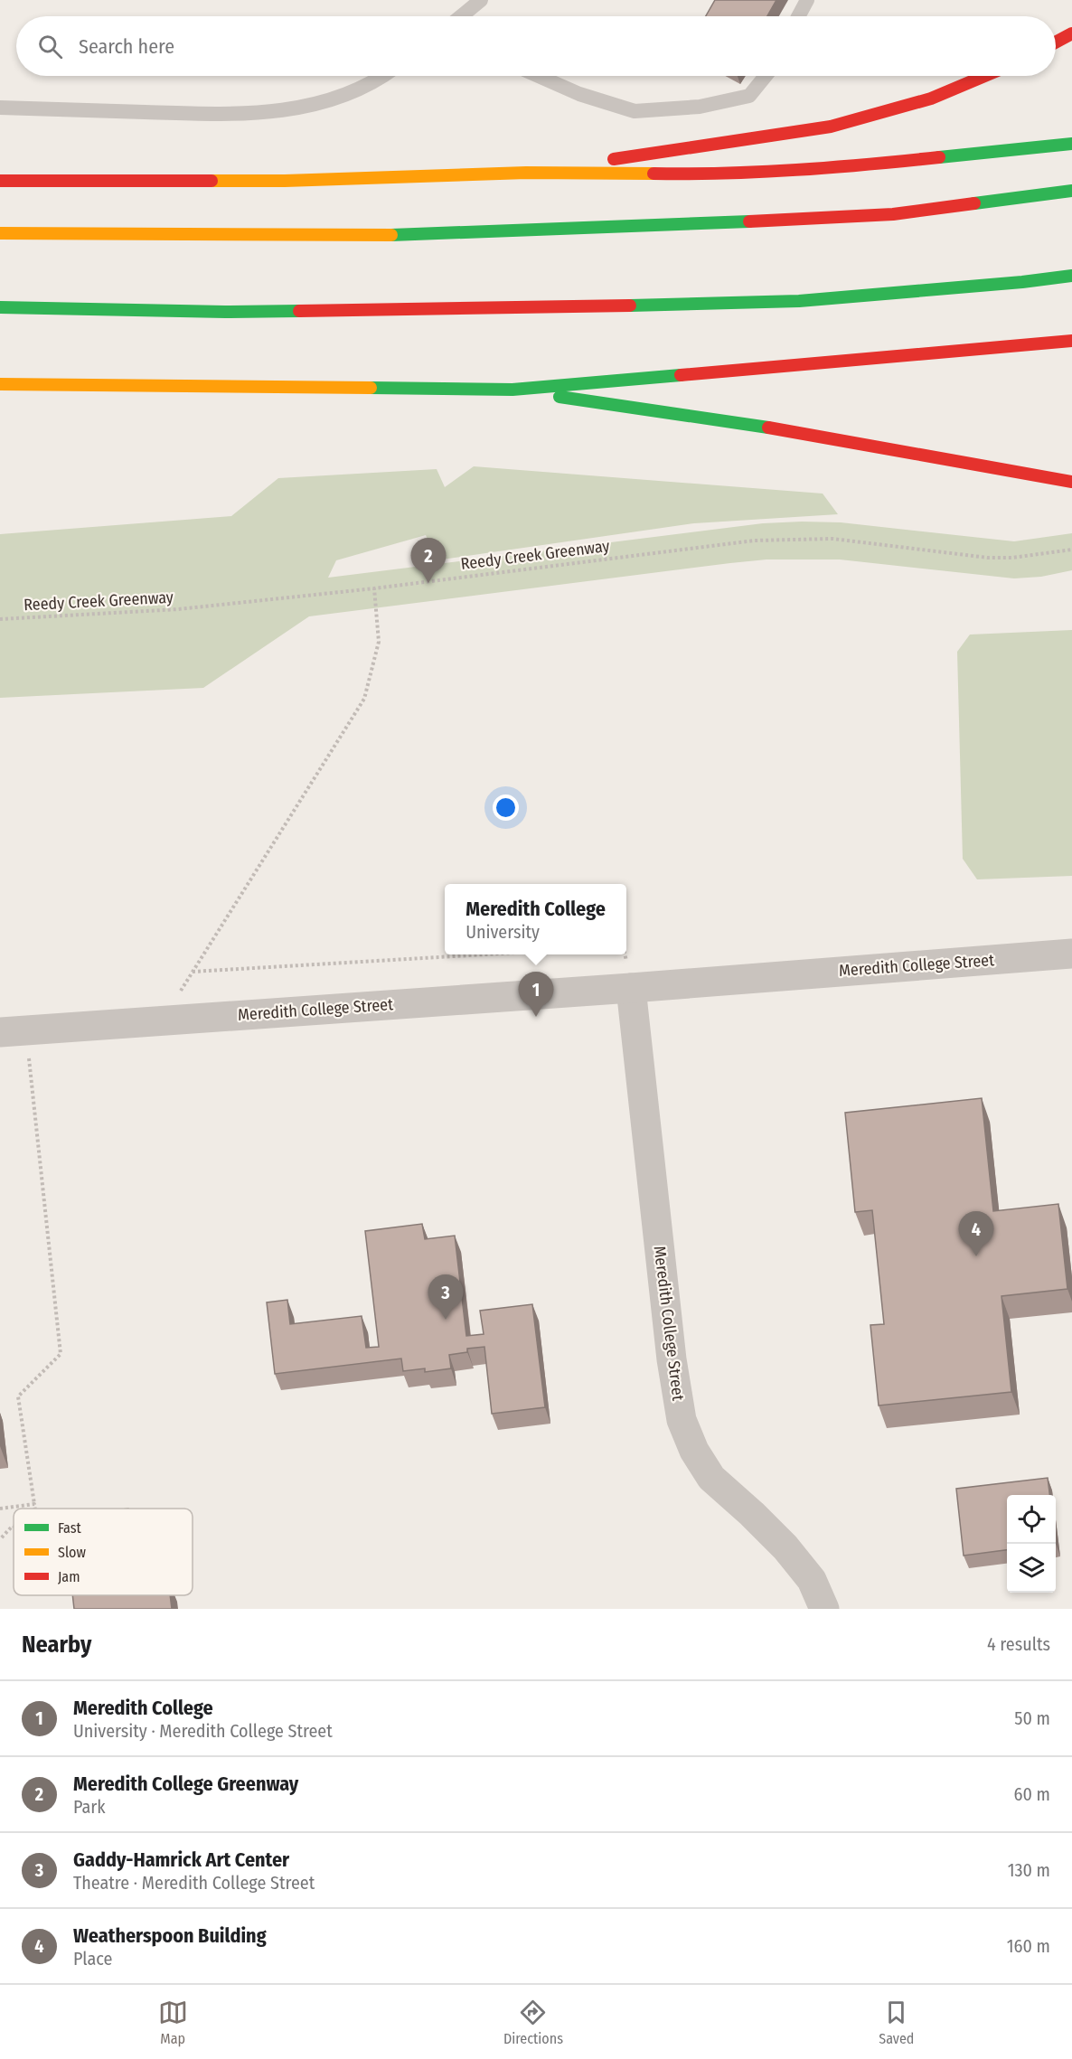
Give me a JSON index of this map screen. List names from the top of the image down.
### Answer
{
  "streets": {
    "street": ["Meredith College Street"],
    "path": ["Reedy Creek Greenway"]
  },
  "legend": ["Fast", "Slow", "Jam"],
  "page": {
    "search": "Search here",
    "pins": [
      "2",
      "1",
      "4",
      "3"
    ],
    "popup": ["Meredith College", "University"],
    "heading": ["Nearby", "4 results"],
    "list": [
      {
        "mark": "1",
        "name": "Meredith College",
        "note": "University · Meredith College Street",
        "value": "50 m"
      },
      {
        "mark": "2",
        "name": "Meredith College Greenway",
        "note": "Park",
        "value": "60 m"
      },
      {
        "mark": "3",
        "name": "Gaddy-Hamrick Art Center",
        "note": "Theatre · Meredith College Street",
        "value": "130 m"
      },
      {
        "mark": "4",
        "name": "Weatherspoon Building",
        "note": "Place",
        "value": "160 m"
      }
    ],
    "nav": ["Map", "Directions", "Saved"]
  }
}
